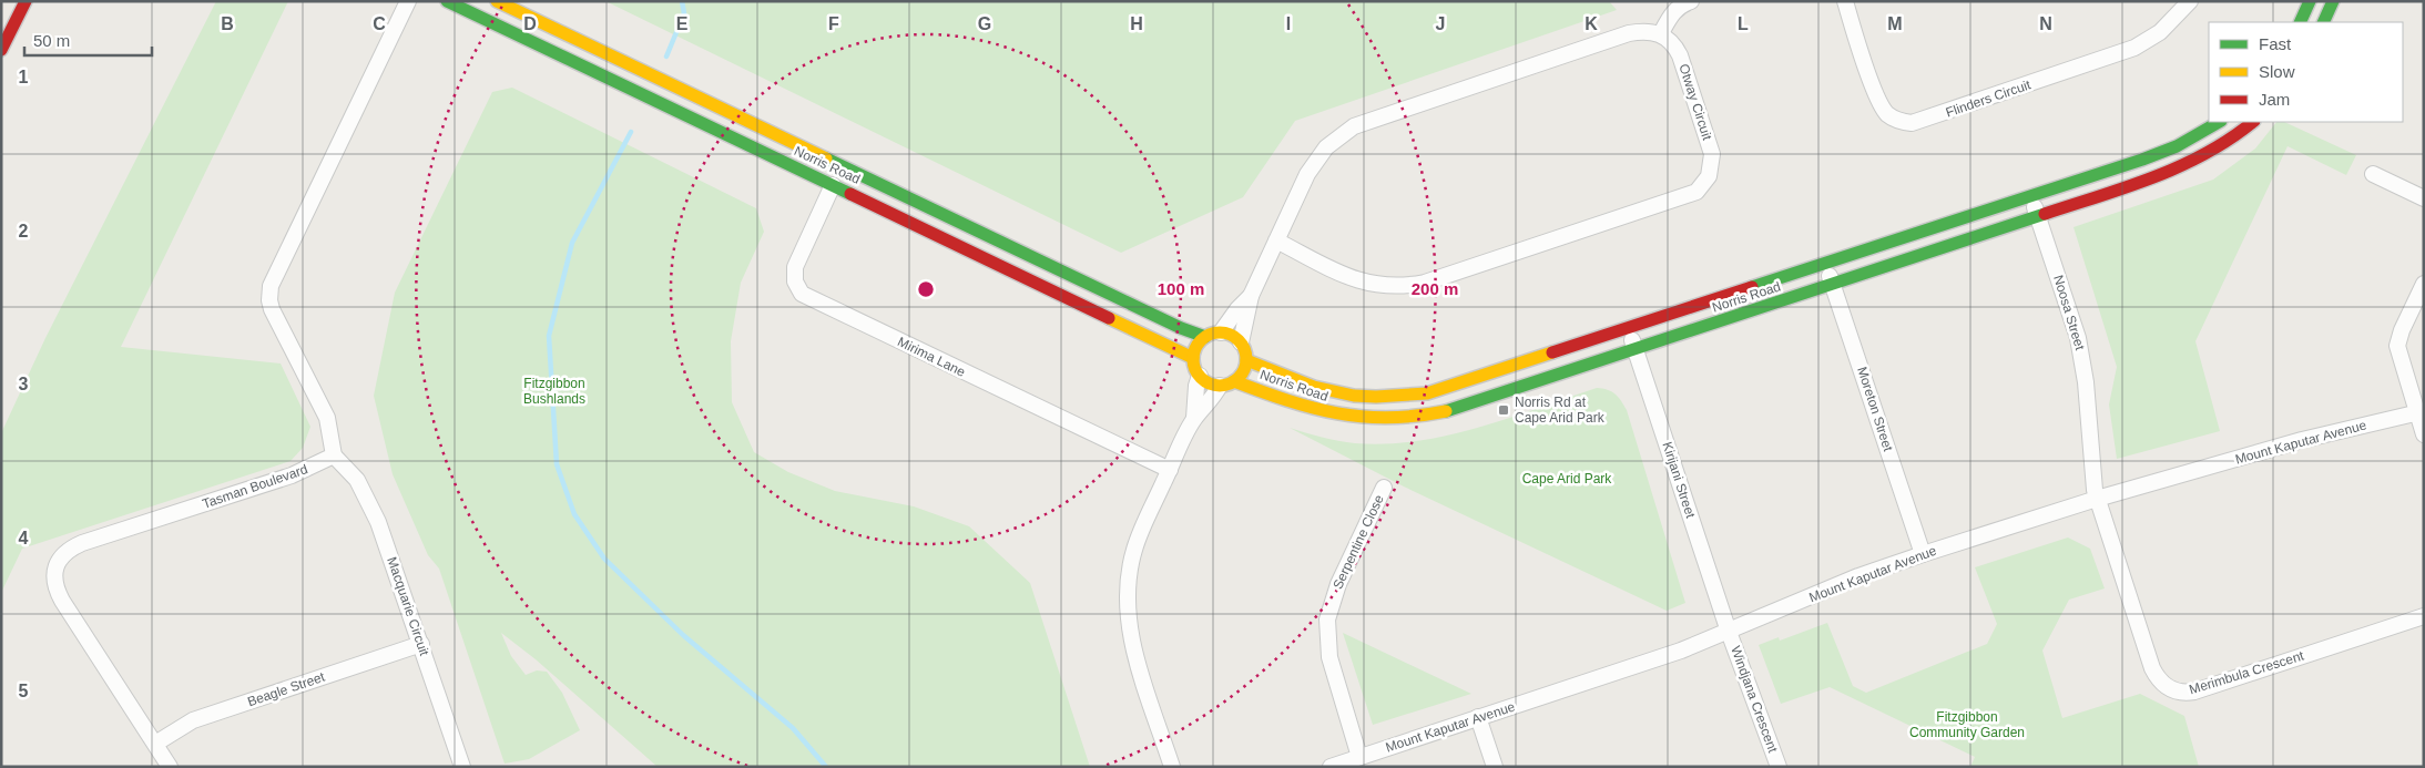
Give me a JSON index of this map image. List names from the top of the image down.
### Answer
{
  "streets": {
    "main road": ["Norris Road"],
    "street": [
      "Flinders Circuit",
      "Otway Circuit",
      "Noosa Street",
      "Mirima Lane",
      "Moreton Street",
      "Mount Kaputar Avenue",
      "Kirijani Street",
      "Tasman Boulevard",
      "Serpentine Close",
      "Macquarie Circuit",
      "Merimbula Crescent",
      "Beagle Street",
      "Windjana Crescent"
    ]
  },
  "crossings": [
    ["Norris Road", "Noosa Street"],
    ["Norris Road", "Mirima Lane"],
    ["Norris Road", "Moreton Street"],
    ["Norris Road", "Kirijani Street"],
    ["Noosa Street", "Mount Kaputar Avenue"],
    ["Noosa Street", "Merimbula Crescent"],
    ["Moreton Street", "Mount Kaputar Avenue"],
    ["Mount Kaputar Avenue", "Kirijani Street"],
    ["Mount Kaputar Avenue", "Serpentine Close"],
    ["Mount Kaputar Avenue", "Merimbula Crescent"],
    ["Mount Kaputar Avenue", "Windjana Crescent"],
    ["Kirijani Street", "Windjana Crescent"],
    ["Tasman Boulevard", "Macquarie Circuit"],
    ["Tasman Boulevard", "Beagle Street"],
    ["Macquarie Circuit", "Beagle Street"]
  ],
  "parks": ["Fitzgibbon Bushlands", "Cape Arid Park", "Fitzgibbon Community Garden"],
  "places": {
    "transit": ["Norris Rd at Cape Arid Park"]
  },
  "legend": ["Fast", "Slow", "Jam"],
  "scale_bar": "50 m",
  "grid": {
    "columns": [
      "B",
      "C",
      "D",
      "E",
      "F",
      "G",
      "H",
      "I",
      "J",
      "K",
      "L",
      "M",
      "N"
    ],
    "rows": [
      "1",
      "2",
      "3",
      "4",
      "5"
    ]
  },
  "rings": ["100 m", "200 m"]
}
